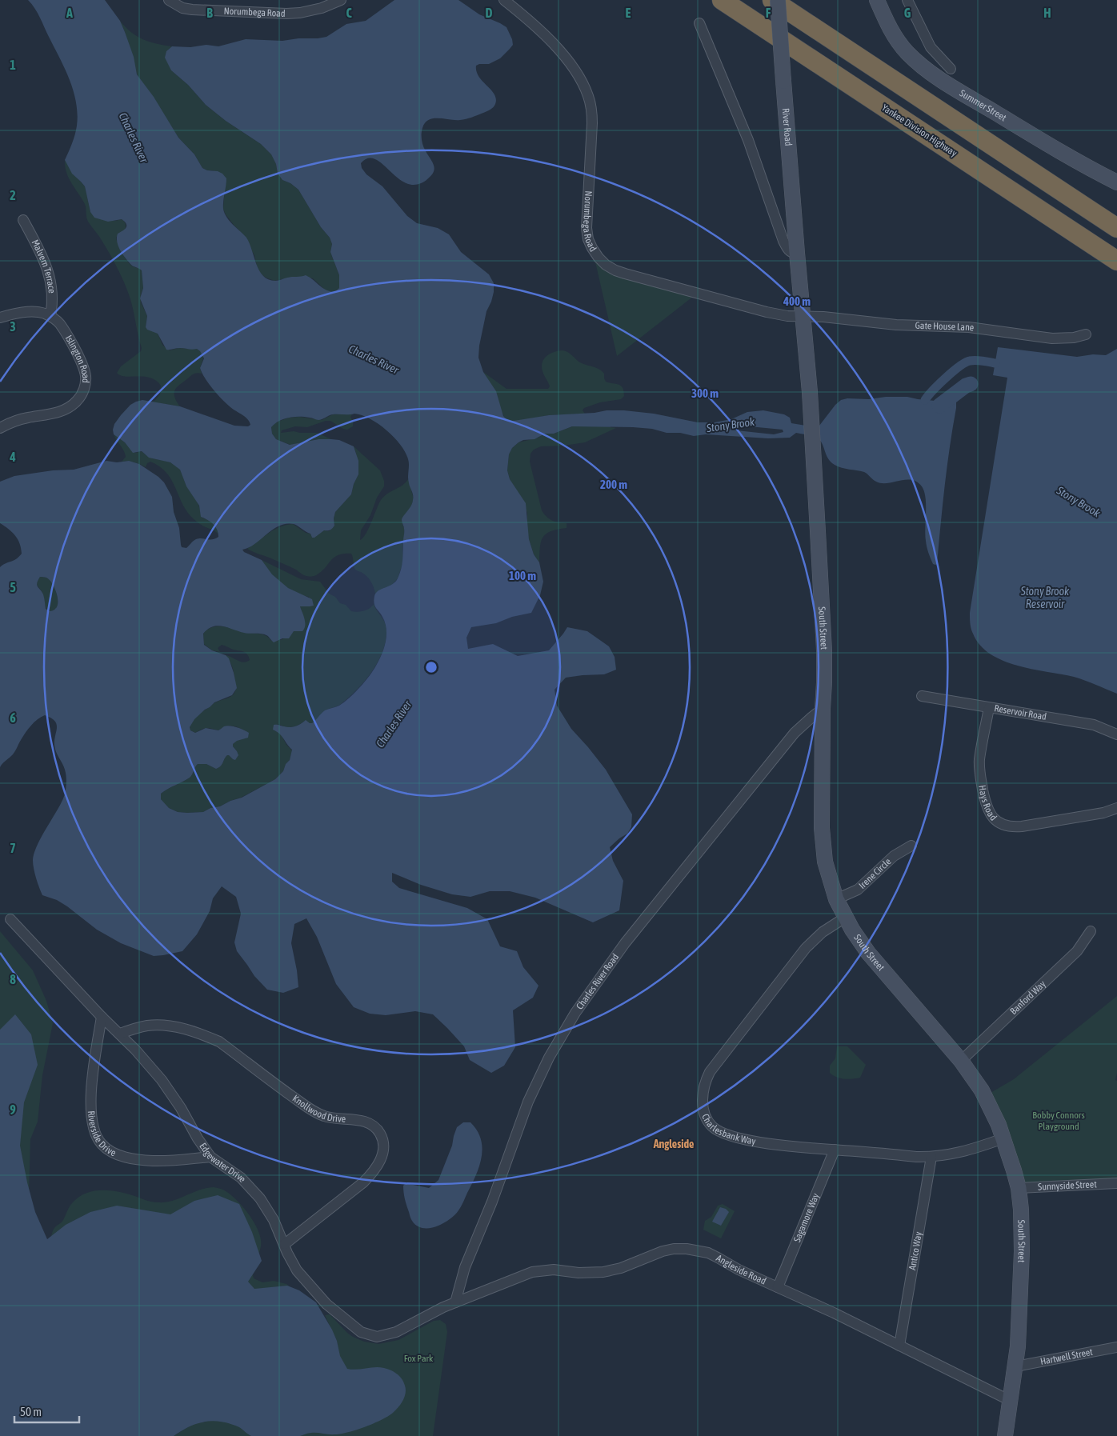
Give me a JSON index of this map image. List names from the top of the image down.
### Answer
{
  "streets": {
    "highway": ["Yankee Division Highway"],
    "main road": ["Summer Street", "River Road", "South Street"],
    "street": [
      "Norumbega Road",
      "Malvern Terrace",
      "Gate House Lane",
      "Islington Road",
      "Reservoir Road",
      "Hays Road",
      "Irene Circle",
      "Charles River Road",
      "Banford Way",
      "Knollwood Drive",
      "Charlesbank Way",
      "Riverside Drive",
      "Edgewater Drive",
      "Sunnyside Street",
      "Sagamore Way",
      "Antico Way",
      "Angleside Road",
      "Hartwell Street"
    ]
  },
  "crossings": [
    ["Norumbega Road", "River Road"],
    ["Norumbega Road", "Gate House Lane"],
    ["River Road", "Gate House Lane"],
    ["River Road", "South Street"],
    ["Malvern Terrace", "Islington Road"],
    ["South Street", "Irene Circle"],
    ["South Street", "Charles River Road"],
    ["South Street", "Banford Way"],
    ["South Street", "Charlesbank Way"],
    ["South Street", "Sunnyside Street"],
    ["South Street", "Angleside Road"],
    ["South Street", "Hartwell Street"],
    ["Reservoir Road", "Hays Road"],
    ["Charles River Road", "Edgewater Drive"],
    ["Charles River Road", "Angleside Road"],
    ["Knollwood Drive", "Edgewater Drive"],
    ["Charlesbank Way", "Sagamore Way"],
    ["Charlesbank Way", "Antico Way"],
    ["Riverside Drive", "Edgewater Drive"],
    ["Edgewater Drive", "Angleside Road"],
    ["Sagamore Way", "Angleside Road"],
    ["Antico Way", "Angleside Road"]
  ],
  "districts": ["Angleside"],
  "water": ["Charles River", "Stony Brook", "Stony Brook Reservoir"],
  "parks": ["Bobby Connors Playground", "Fox Park"],
  "scale_bar": "50 m",
  "grid": {
    "columns": [
      "A",
      "B",
      "C",
      "D",
      "E",
      "F",
      "G",
      "H"
    ],
    "rows": [
      "1",
      "2",
      "3",
      "4",
      "5",
      "6",
      "7",
      "8",
      "9"
    ]
  },
  "rings": [
    "400 m",
    "300 m",
    "200 m",
    "100 m"
  ]
}
